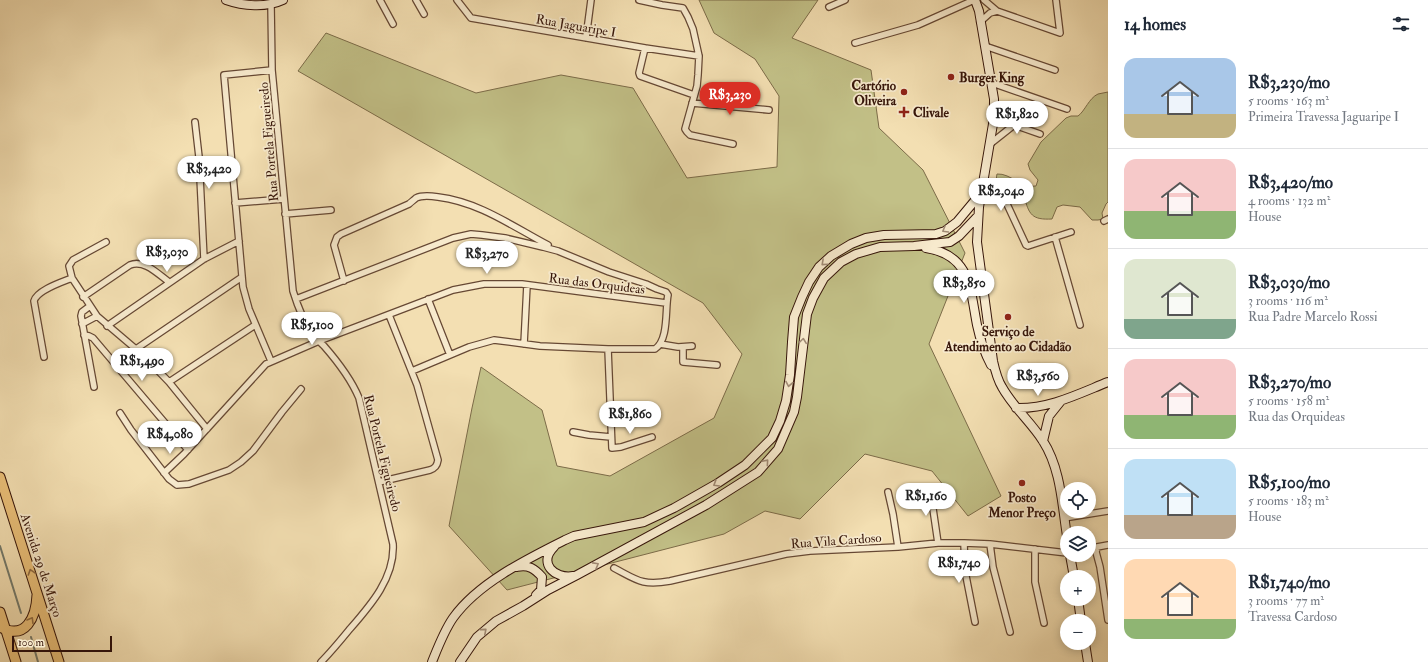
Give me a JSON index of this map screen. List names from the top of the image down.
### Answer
{
  "streets": {
    "main road": ["Avenida 29 de Março"],
    "street": [
      "Rua Jaguaripe I",
      "Rua Portela Figueiredo",
      "Rua das Orquideas",
      "Rua Vila Cardoso"
    ]
  },
  "crossings": [
    ["Rua Portela Figueiredo", "Rua das Orquideas"]
  ],
  "one_way": ["Avenida 29 de Março"],
  "places": {
    "other": [
      "Burger King",
      "Cartório Oliveira",
      "Serviço de Atendimento ao Cidadão",
      "Posto Menor Preço"
    ],
    "health": ["Clivale"]
  },
  "scale_bar": "100 m",
  "page": {
    "heading": "14 homes",
    "list": [
      {
        "name": "R$3,230/mo",
        "note": "5 rooms · 163 m² · Primeira Travessa Jaguaripe I"
      },
      {
        "name": "R$3,420/mo",
        "note": "4 rooms · 132 m² · House"
      },
      {
        "name": "R$3,030/mo",
        "note": "3 rooms · 116 m² · Rua Padre Marcelo Rossi"
      },
      {
        "name": "R$3,270/mo",
        "note": "5 rooms · 158 m² · Rua das Orquideas"
      },
      {
        "name": "R$5,100/mo",
        "note": "5 rooms · 183 m² · House"
      },
      {
        "name": "R$1,740/mo",
        "note": "3 rooms · 77 m² · Travessa Cardoso"
      }
    ],
    "price": [
      "R$3,230",
      "R$1,820",
      "R$3,420",
      "R$2,040",
      "R$3,030",
      "R$3,270",
      "R$3,850",
      "R$5,100",
      "R$1,490",
      "R$3,560",
      "R$1,860",
      "R$4,080",
      "R$1,160",
      "R$1,740"
    ],
    "map_buttons": ["+", "−"],
    "scale": "100 m"
  }
}
